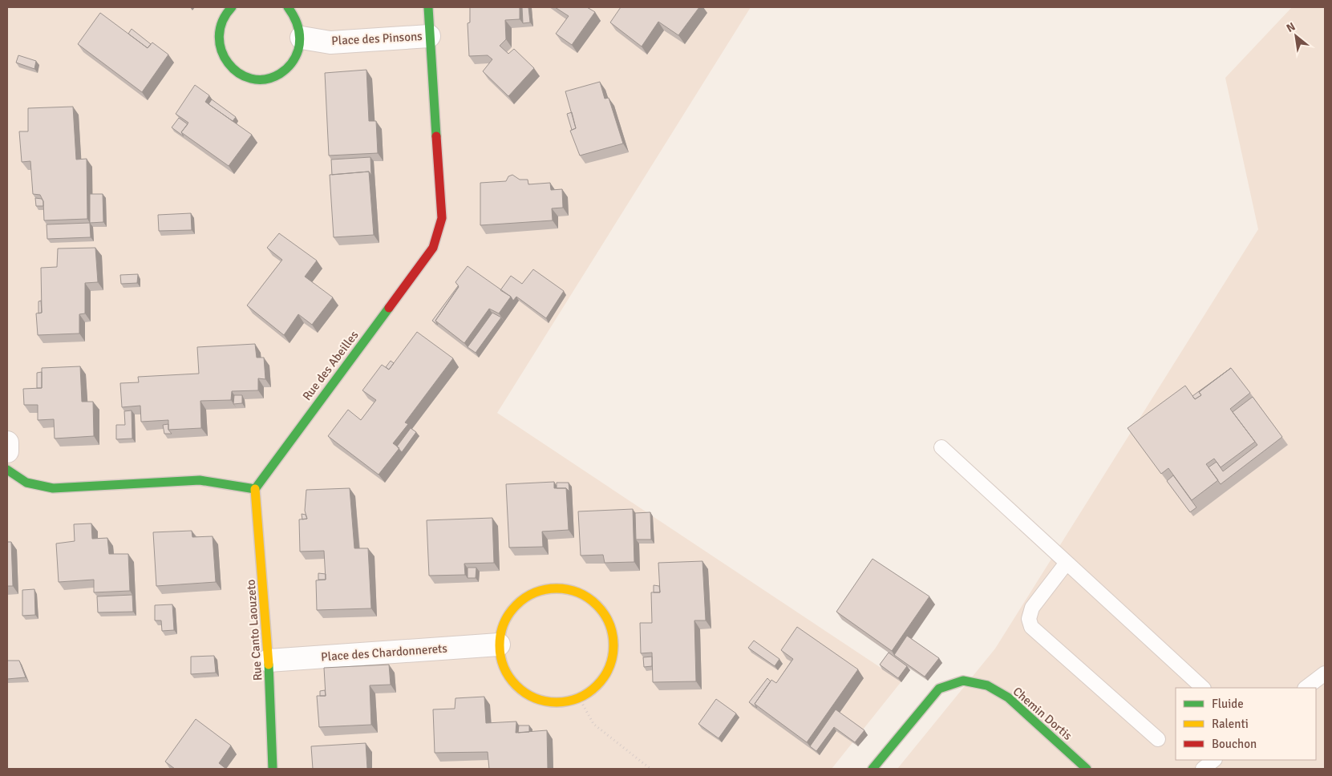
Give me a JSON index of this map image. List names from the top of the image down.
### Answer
{
  "streets": {
    "street": [
      "Place des Pinsons",
      "Rue des Abeilles",
      "Rue Canto Laouzeto",
      "Place des Chardonnerets",
      "Chemin Dortis"
    ]
  },
  "crossings": [
    ["Place des Pinsons", "Rue des Abeilles"],
    ["Rue des Abeilles", "Rue Canto Laouzeto"],
    ["Rue Canto Laouzeto", "Place des Chardonnerets"]
  ],
  "legend": ["Fluide", "Ralenti", "Bouchon"],
  "north": "top left"
}
